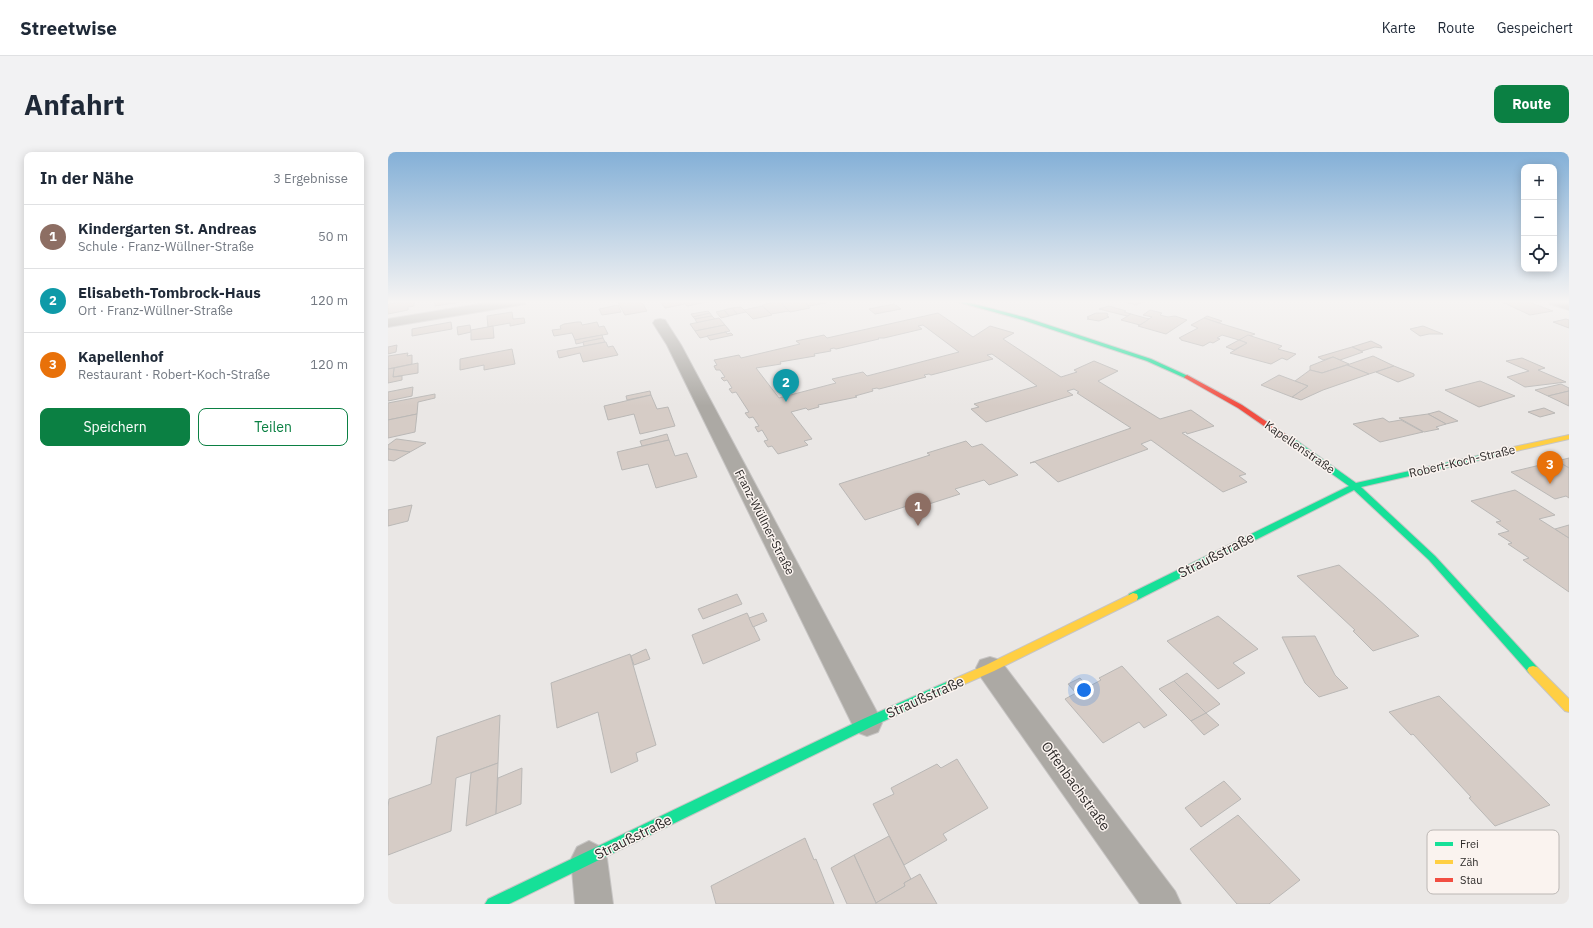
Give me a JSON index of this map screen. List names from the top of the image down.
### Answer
{
  "streets": {
    "street": [
      "Kapellenstraße",
      "Robert-Koch-Straße",
      "Franz-Wüllner-Straße",
      "Straußstraße",
      "Offenbachstraße"
    ]
  },
  "crossings": [
    ["Kapellenstraße", "Robert-Koch-Straße"],
    ["Kapellenstraße", "Straußstraße"],
    ["Robert-Koch-Straße", "Straußstraße"],
    ["Franz-Wüllner-Straße", "Straußstraße"],
    ["Straußstraße", "Offenbachstraße"]
  ],
  "legend": ["Frei", "Zäh", "Stau"],
  "page": {
    "header": "Streetwise",
    "nav": ["Karte", "Route", "Gespeichert"],
    "buttons": [
      "Route",
      ["Speichern", "Teilen"]
    ],
    "title": "Anfahrt",
    "heading": ["In der Nähe", "3 Ergebnisse"],
    "map_buttons": ["+", "−"],
    "list": [
      {
        "mark": "1",
        "name": "Kindergarten St. Andreas",
        "note": "Schule · Franz-Wüllner-Straße",
        "value": "50 m"
      },
      {
        "mark": "2",
        "name": "Elisabeth-Tombrock-Haus",
        "note": "Ort · Franz-Wüllner-Straße",
        "value": "120 m"
      },
      {
        "mark": "3",
        "name": "Kapellenhof",
        "note": "Restaurant · Robert-Koch-Straße",
        "value": "120 m"
      }
    ],
    "pins": ["2", "3", "1"]
  }
}
